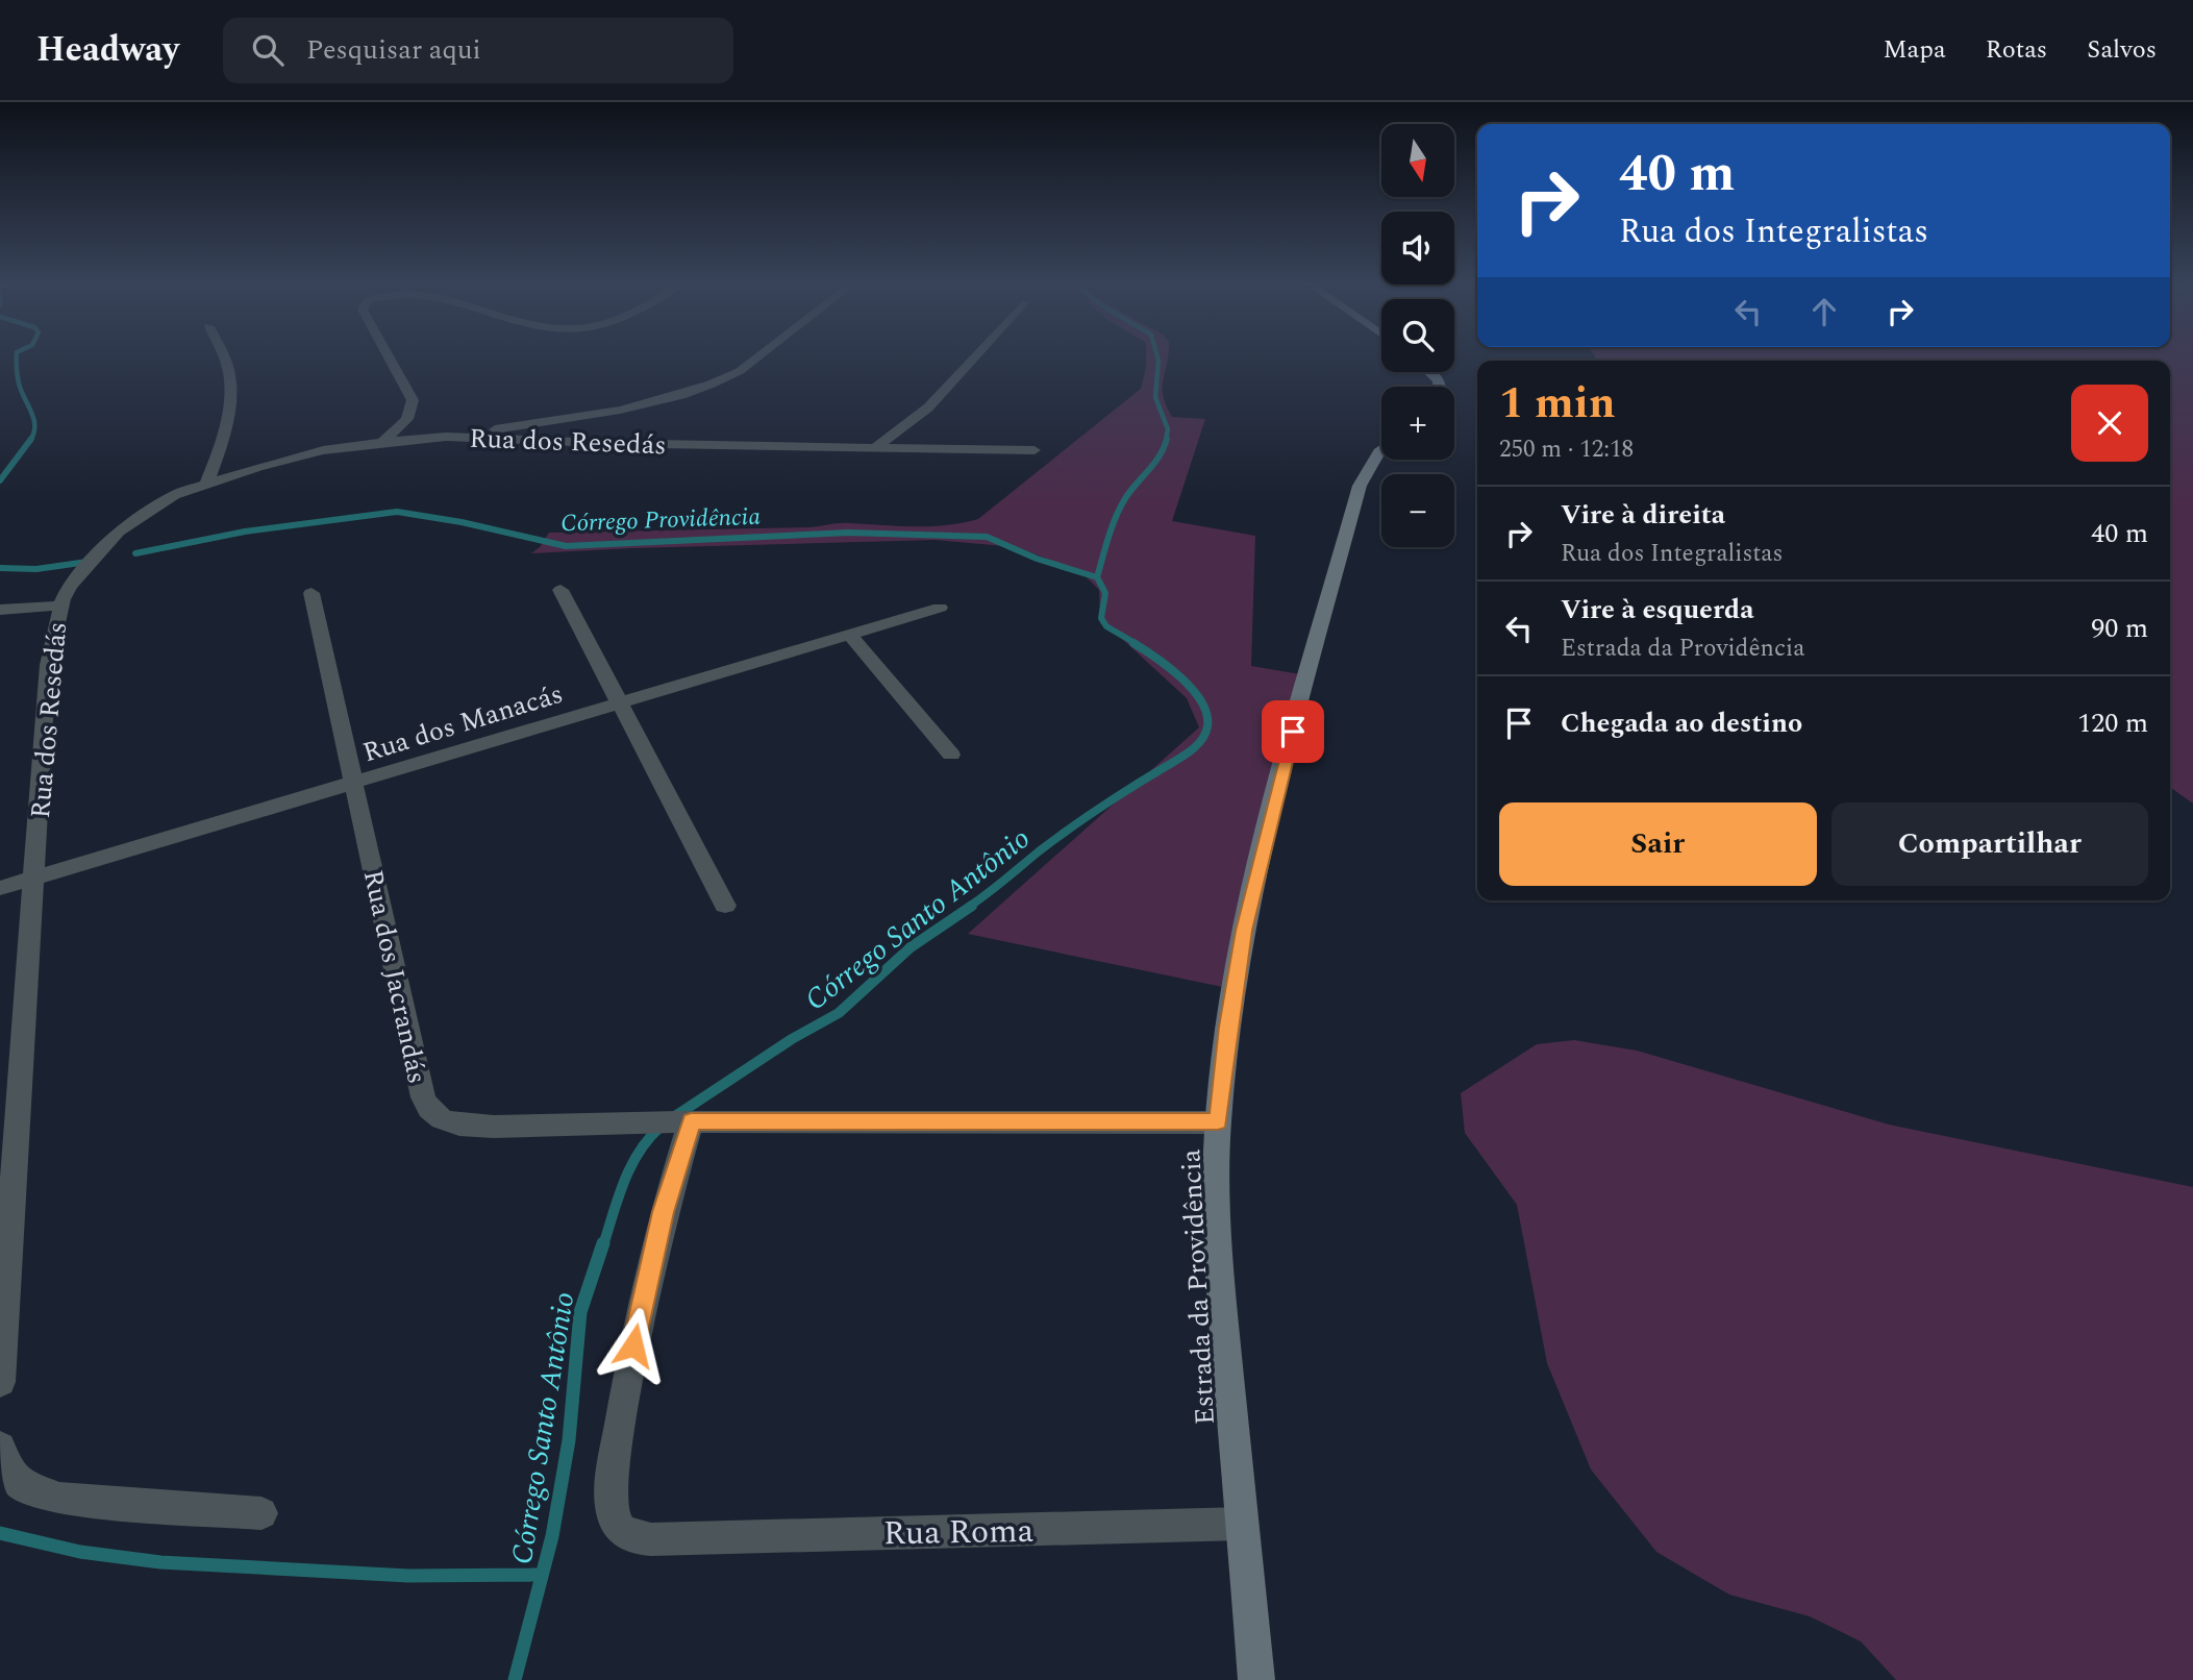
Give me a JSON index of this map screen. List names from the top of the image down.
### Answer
{
  "streets": {
    "street": [
      "Rua dos Resedás",
      "Rua dos Manacás",
      "Rua dos Jacrandás",
      "Estrada da Providência",
      "Rua Roma"
    ]
  },
  "crossings": [
    ["Rua dos Resedás", "Rua dos Manacás"],
    ["Rua dos Manacás", "Rua dos Jacrandás"],
    ["Rua dos Jacrandás", "Estrada da Providência"],
    ["Rua dos Jacrandás", "Rua Roma"],
    ["Estrada da Providência", "Rua Roma"]
  ],
  "water": ["Córrego Providência", "Córrego Santo Antônio"],
  "north": "bottom",
  "page": {
    "header": "Headway",
    "search": "Pesquisar aqui",
    "nav": ["Mapa", "Rotas", "Salvos"],
    "map_buttons": ["+", "−"],
    "turn": ["40 m", "Rua dos Integralistas"],
    "heading": ["1 min", "250 m · 12:18"],
    "list": [
      {
        "name": "Vire à direita",
        "note": "Rua dos Integralistas",
        "value": "40 m"
      },
      {
        "name": "Vire à esquerda",
        "note": "Estrada da Providência",
        "value": "90 m"
      },
      {
        "name": "Chegada ao destino",
        "value": "120 m"
      }
    ],
    "buttons": ["Sair", "Compartilhar"]
  }
}
